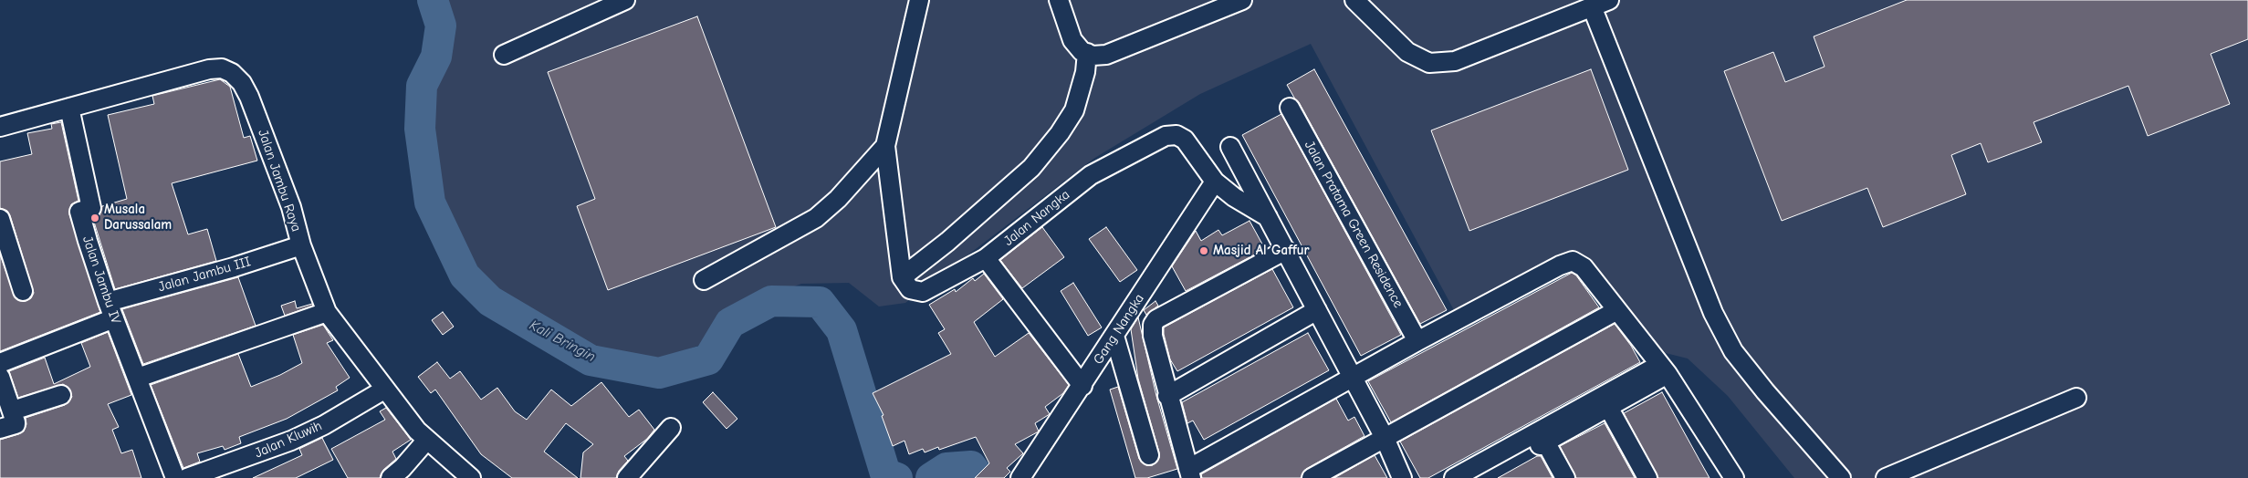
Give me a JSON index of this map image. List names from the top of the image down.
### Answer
{
  "streets": {
    "street": [
      "Jalan Jambu Raya",
      "Jalan Nangka",
      "Jalan Pratama Green Residence",
      "Jalan Jambu III",
      "Jalan Jambu IV",
      "Gang Nangka",
      "Jalan Kluwih"
    ]
  },
  "crossings": [
    ["Jalan Jambu Raya", "Jalan Jambu III"],
    ["Jalan Jambu Raya", "Jalan Jambu IV"],
    ["Jalan Jambu Raya", "Jalan Kluwih"],
    ["Jalan Nangka", "Gang Nangka"],
    ["Jalan Jambu III", "Jalan Jambu IV"]
  ],
  "water": ["Kali Bringin"],
  "places": ["Musala Darussalam", "Masjid Al Gaffur"]
}
